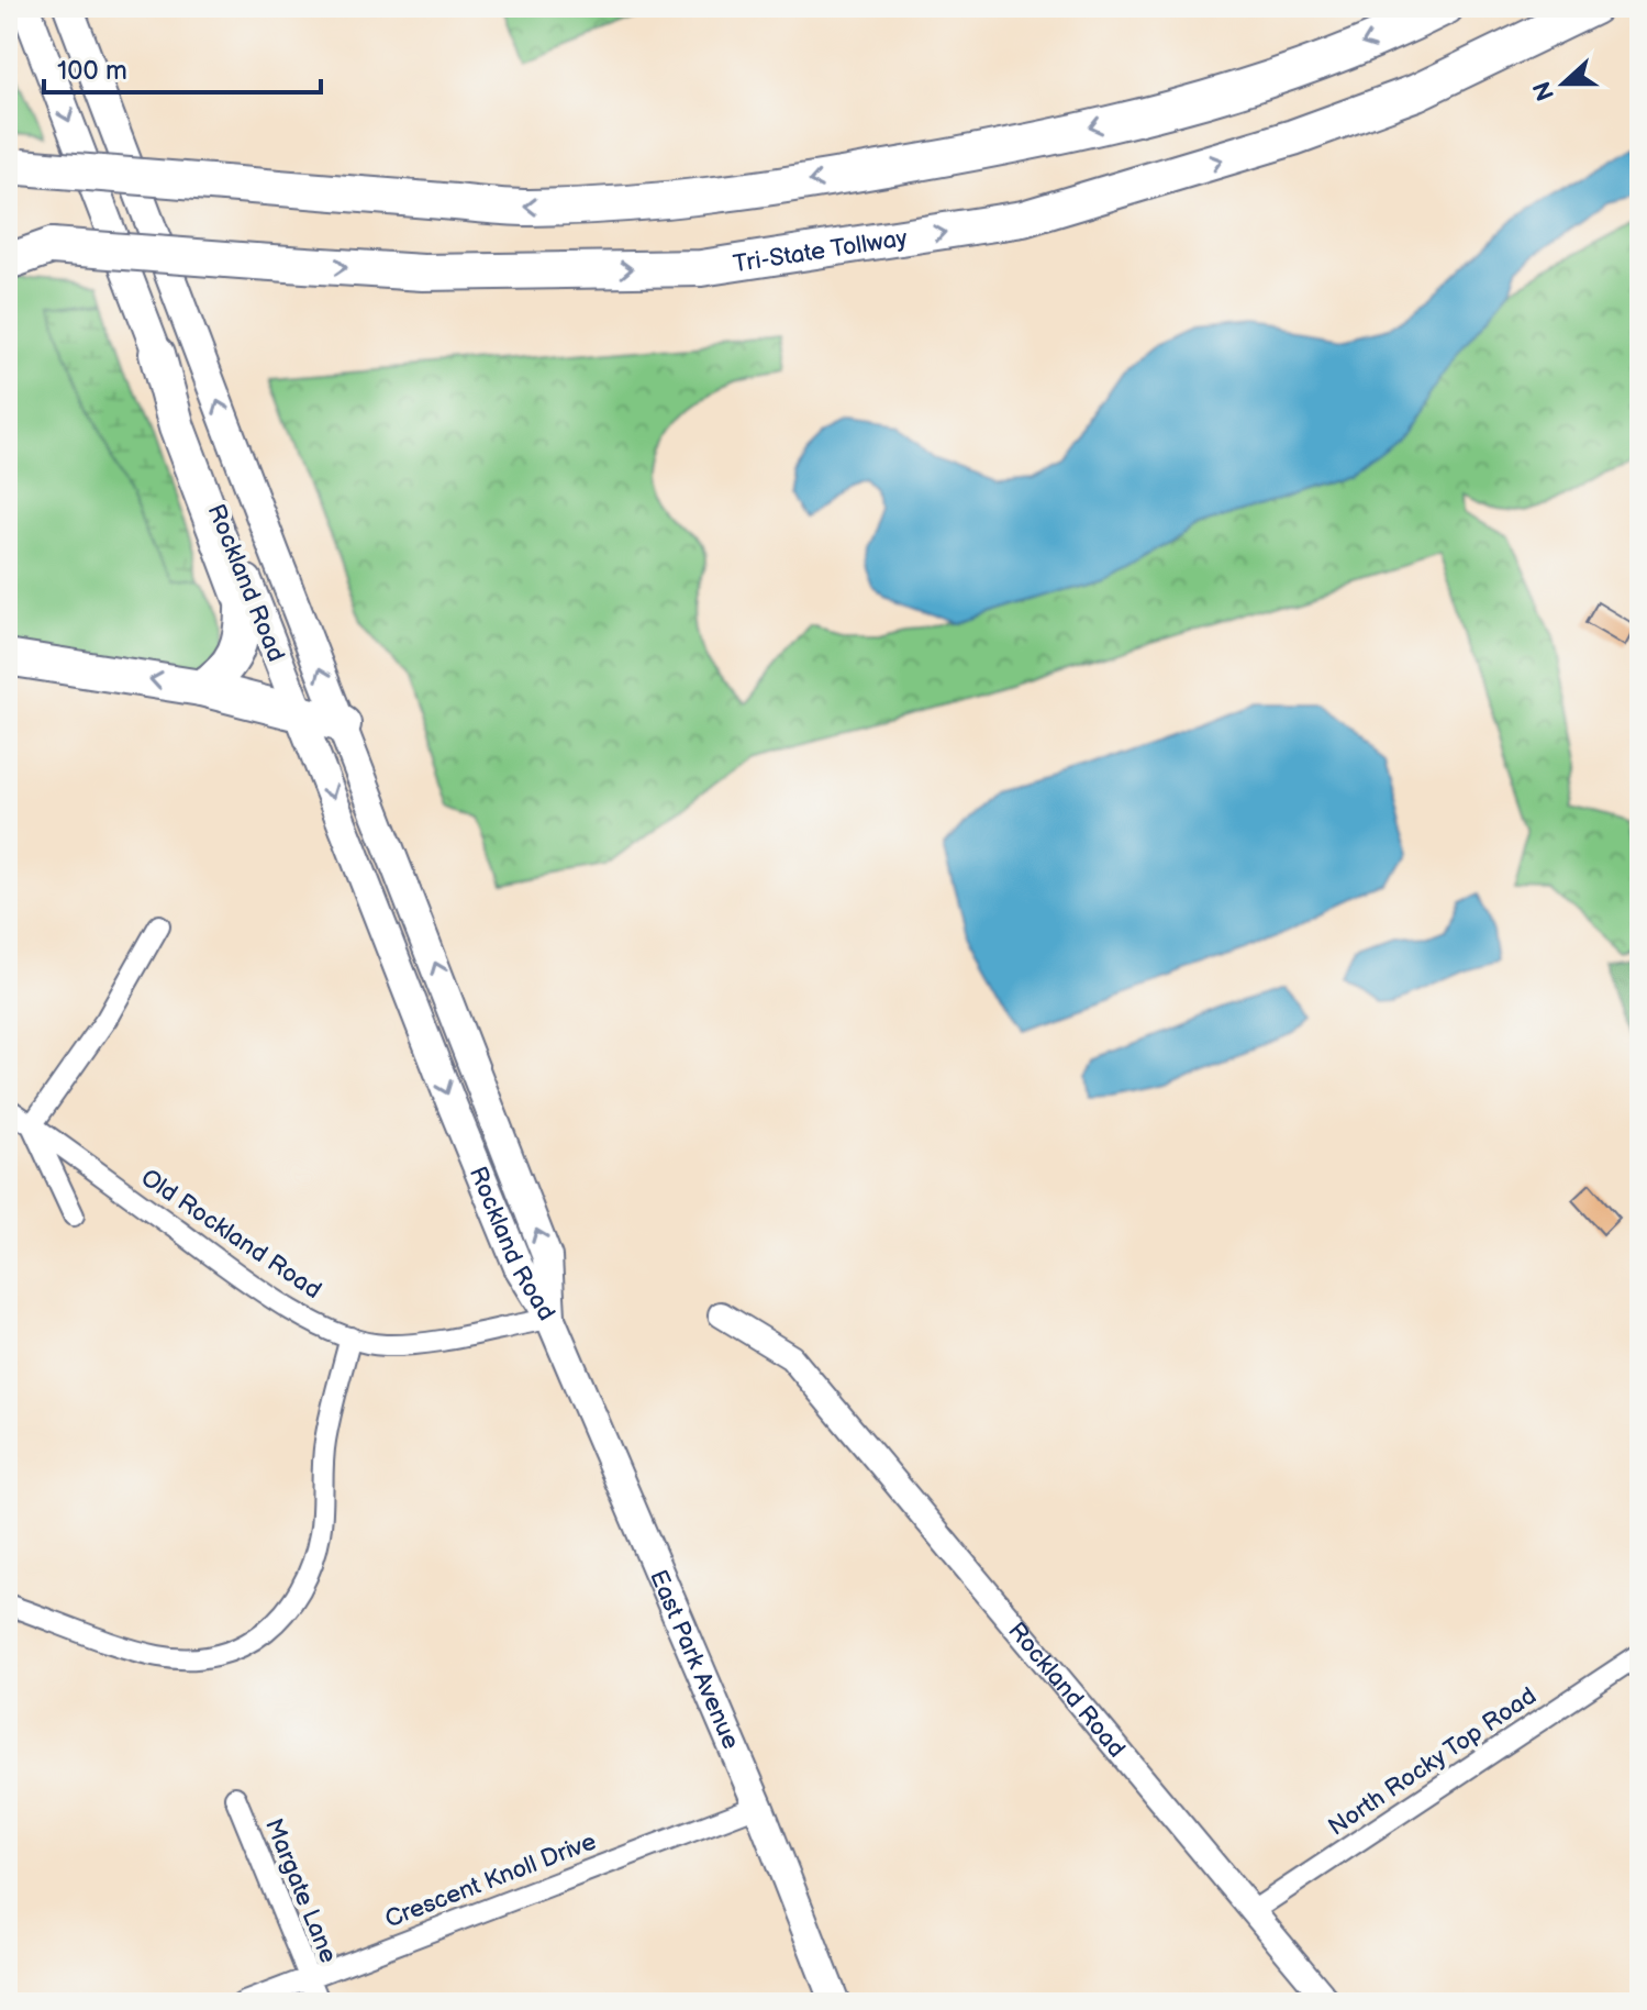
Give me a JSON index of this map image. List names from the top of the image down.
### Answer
{
  "streets": {
    "highway": ["Tri-State Tollway"],
    "main road": ["Rockland Road", "East Park Avenue"],
    "street": [
      "Old Rockland Road",
      "North Rocky Top Road",
      "Crescent Knoll Drive",
      "Margate Lane"
    ]
  },
  "crossings": [
    ["Rockland Road", "Old Rockland Road"],
    ["Rockland Road", "East Park Avenue"],
    ["Rockland Road", "North Rocky Top Road"],
    ["Old Rockland Road", "East Park Avenue"],
    ["East Park Avenue", "Crescent Knoll Drive"],
    ["Crescent Knoll Drive", "Margate Lane"]
  ],
  "scale_bar": "100 m",
  "north": "left"
}
